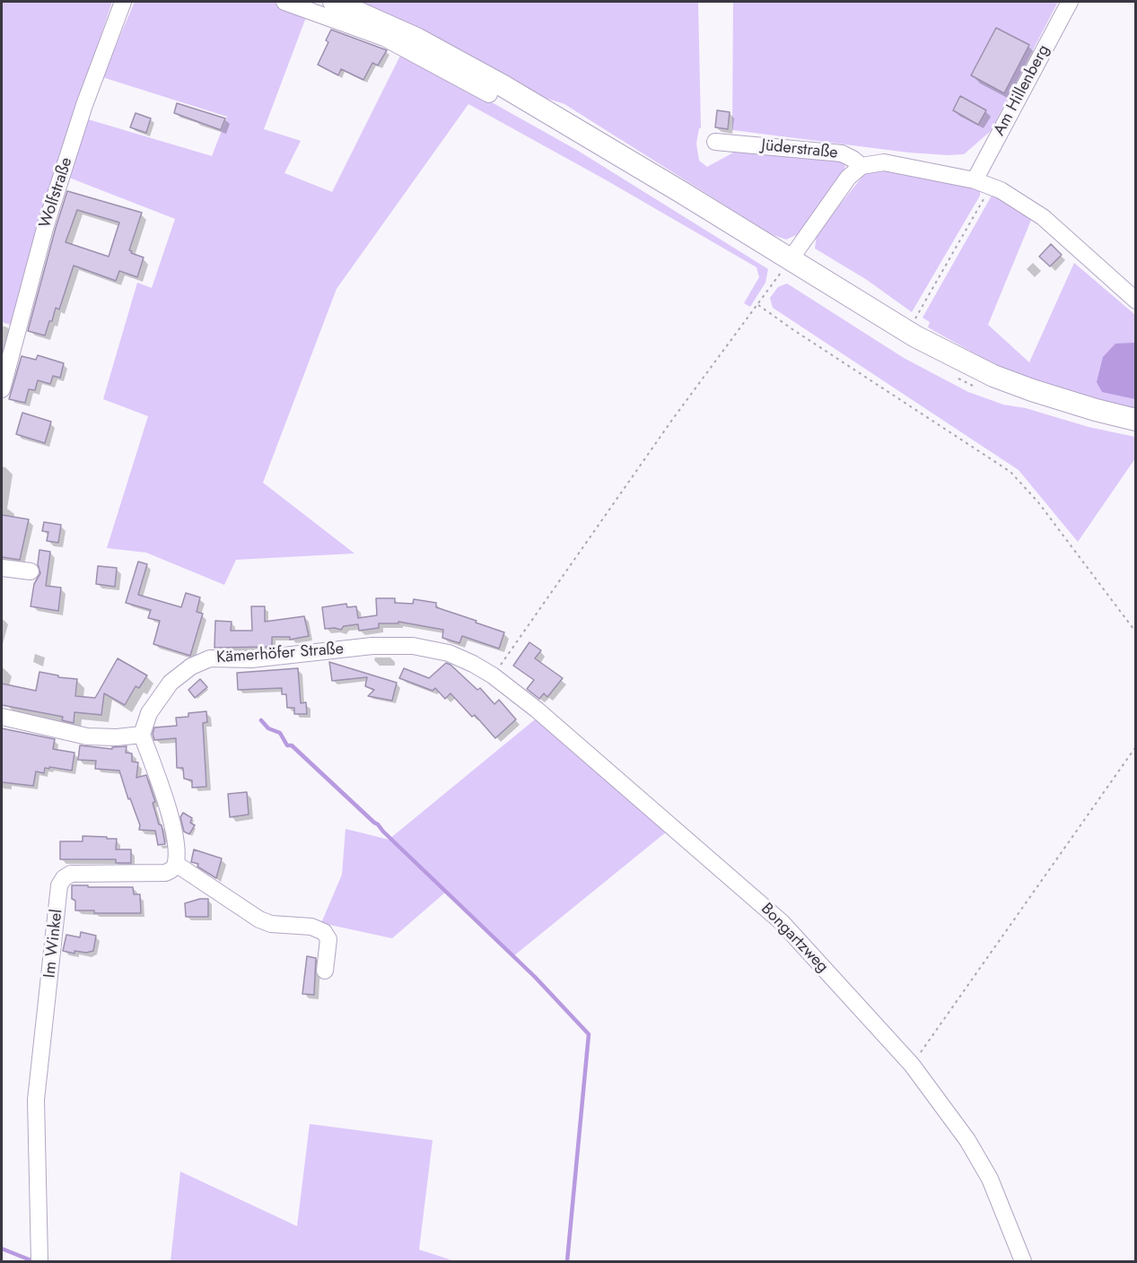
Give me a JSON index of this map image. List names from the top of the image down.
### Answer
{
  "streets": {
    "street": [
      "Am Hillenberg",
      "Jüderstraße",
      "Wolfstraße",
      "Kämerhöfer Straße",
      "Bongartzweg",
      "Im Winkel"
    ]
  },
  "crossings": [
    ["Kämerhöfer Straße", "Bongartzweg"]
  ]
}
